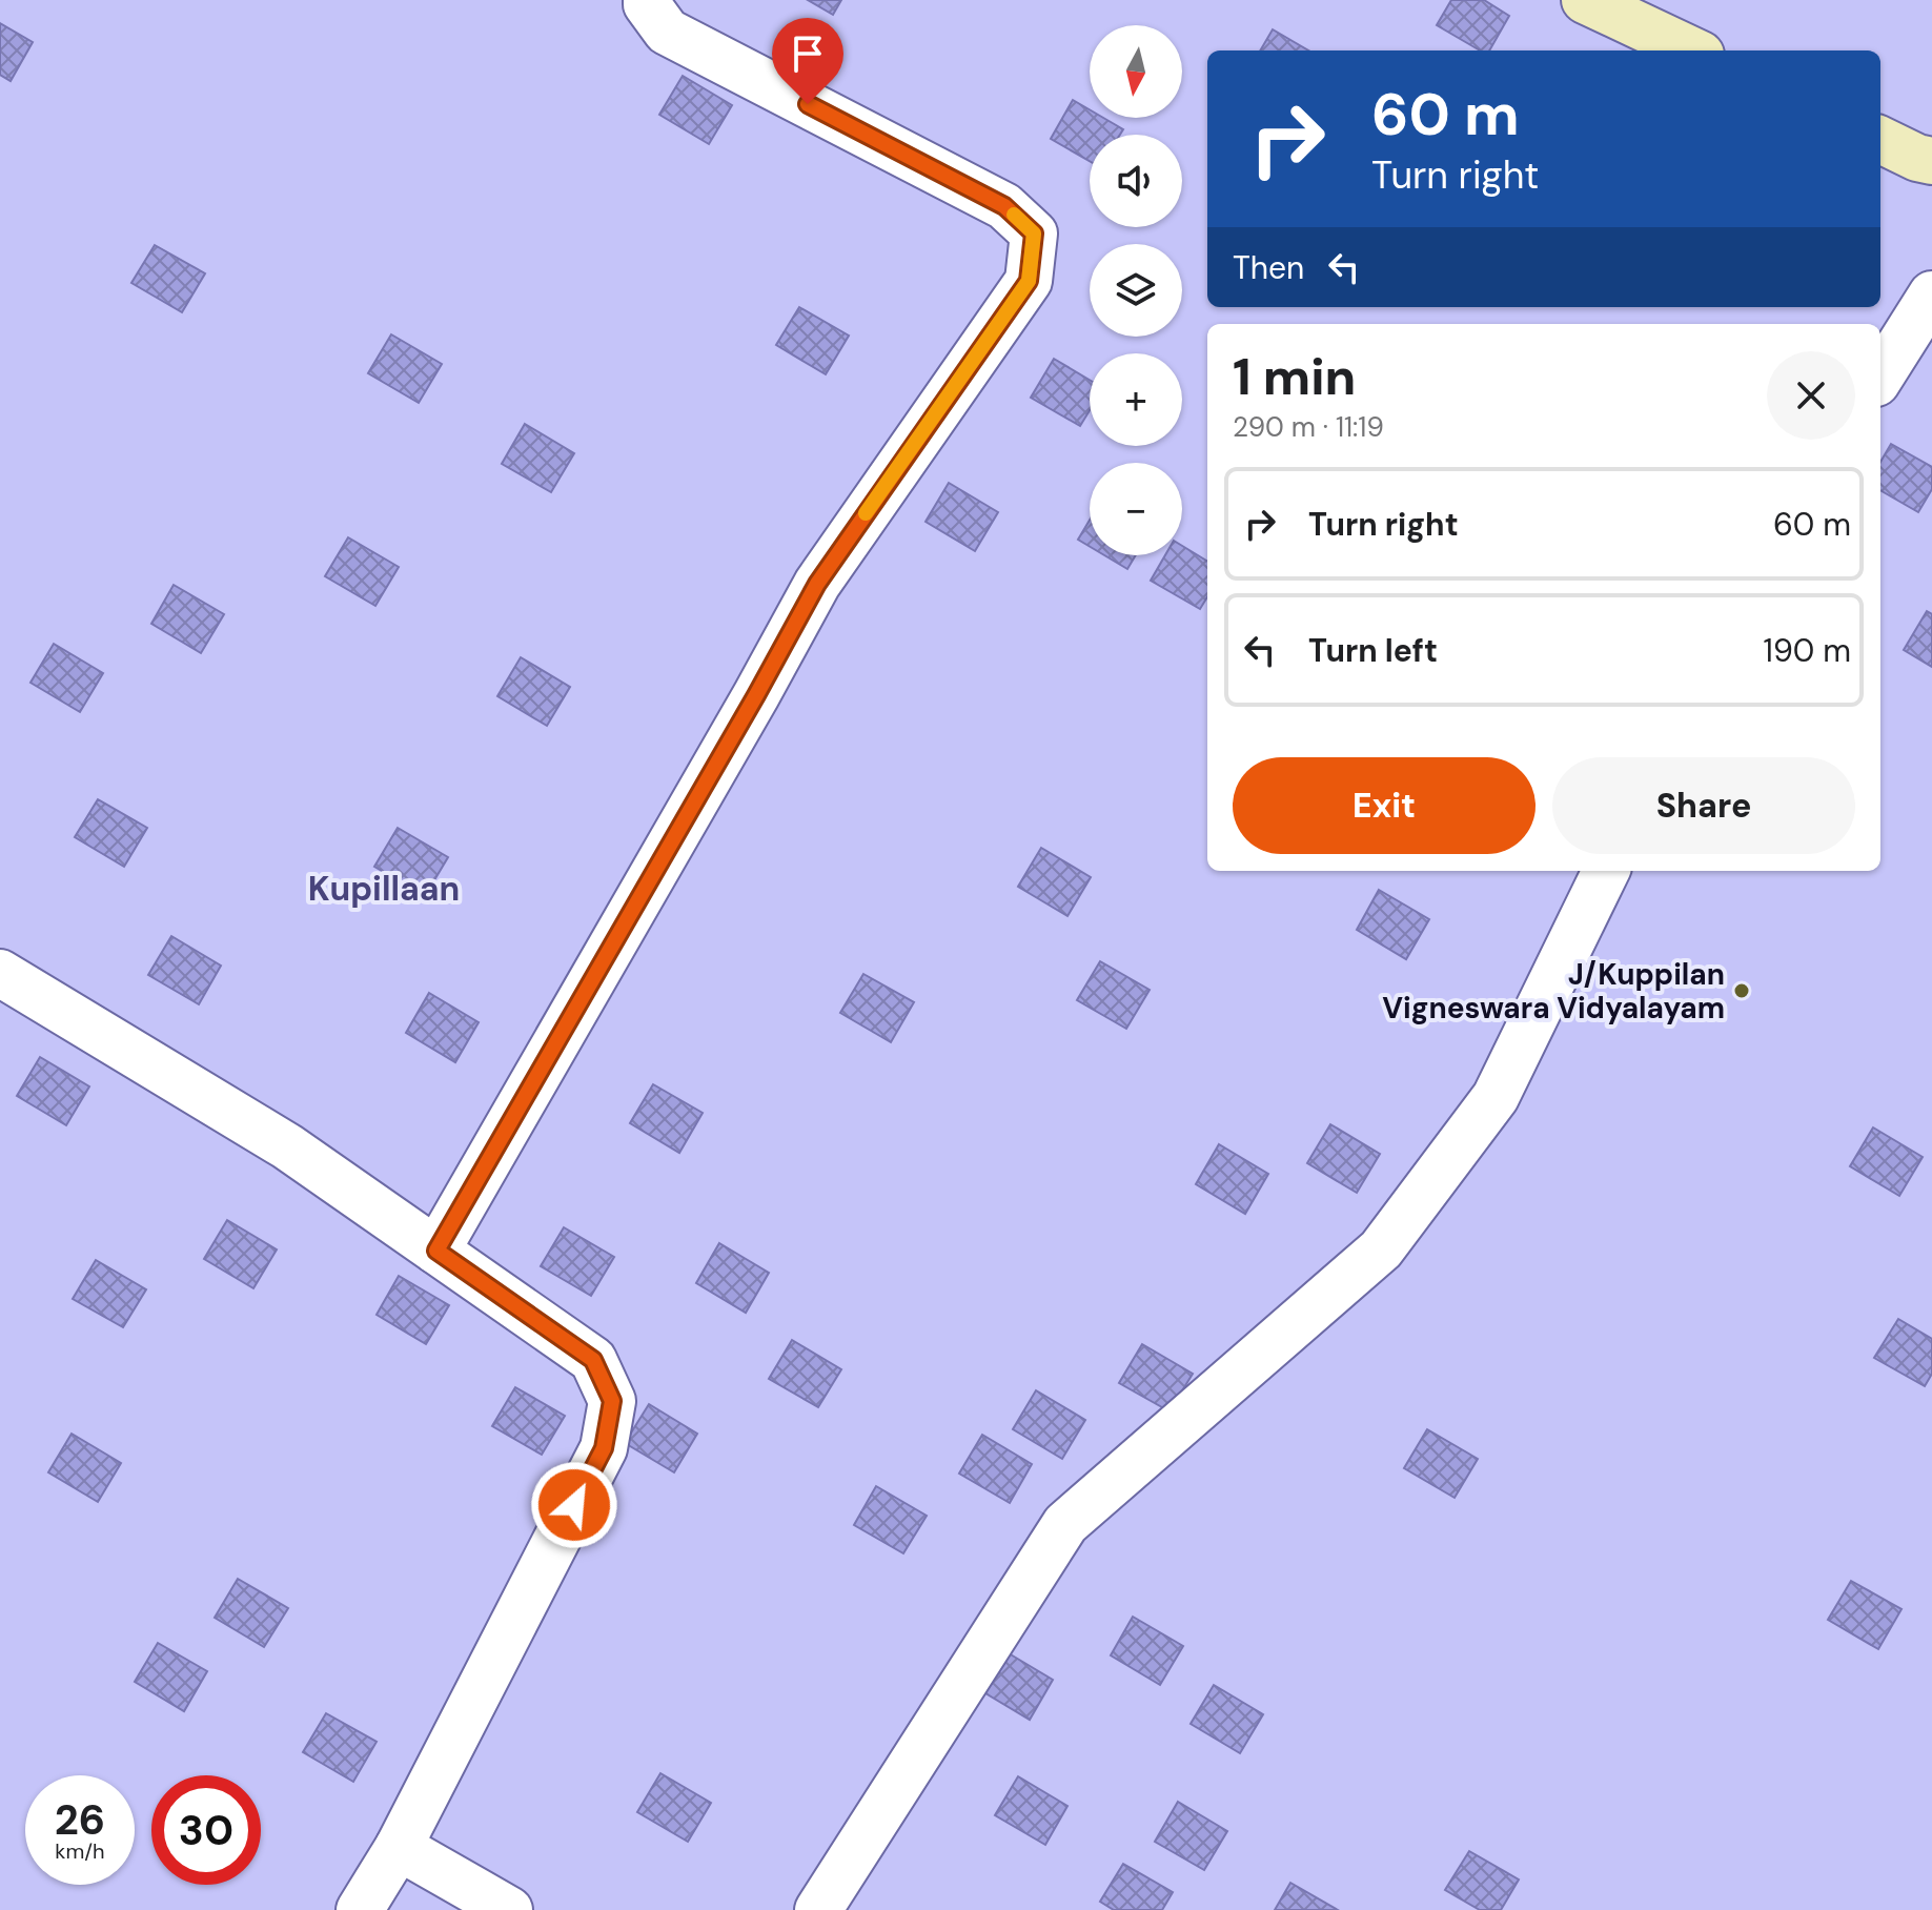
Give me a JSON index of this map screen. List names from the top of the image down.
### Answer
{
  "districts": ["Kupillaan"],
  "places": ["J/Kuppilan Vigneswara Vidyalayam"],
  "north": "bottom",
  "page": {
    "map_buttons": ["+", "−"],
    "turn": ["60 m", "Turn right"],
    "then": "Then",
    "heading": ["1 min", "290 m · 11:19"],
    "list": [
      {
        "name": "Turn right",
        "value": "60 m"
      },
      {
        "name": "Turn left",
        "value": "190 m"
      }
    ],
    "buttons": ["Exit", "Share"],
    "speed": "26 km/h",
    "limit": "30"
  }
}
